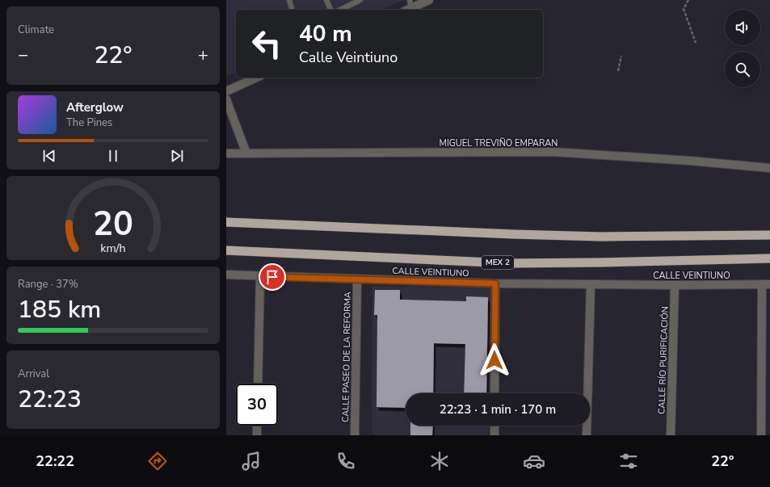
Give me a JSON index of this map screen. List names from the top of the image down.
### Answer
{
  "streets": {
    "highway": ["MEX 2"],
    "street": [
      "MIGUEL TREVIÑO EMPARAN",
      "CALLE VEINTIUNO",
      "CALLE PASEO DE LA REFORMA",
      "CALLE RÍO PURIFICACIÓN"
    ]
  },
  "crossings": [
    ["CALLE VEINTIUNO", "CALLE PASEO DE LA REFORMA"],
    ["CALLE VEINTIUNO", "CALLE RÍO PURIFICACIÓN"]
  ],
  "page": {
    "tile": [
      "Climate",
      ["Range · 37%", "185 km"],
      ["Arrival", "22:23"]
    ],
    "turn": ["40 m", "Calle Veintiuno"],
    "heat": ["−", "22°", "+"],
    "song": ["Afterglow", "The Pines"],
    "limit": "30",
    "trip": "22:23 · 1 min · 170 m",
    "tabs": ["22:22", "22°"],
    "gauge": ["20", "km/h"]
  }
}
